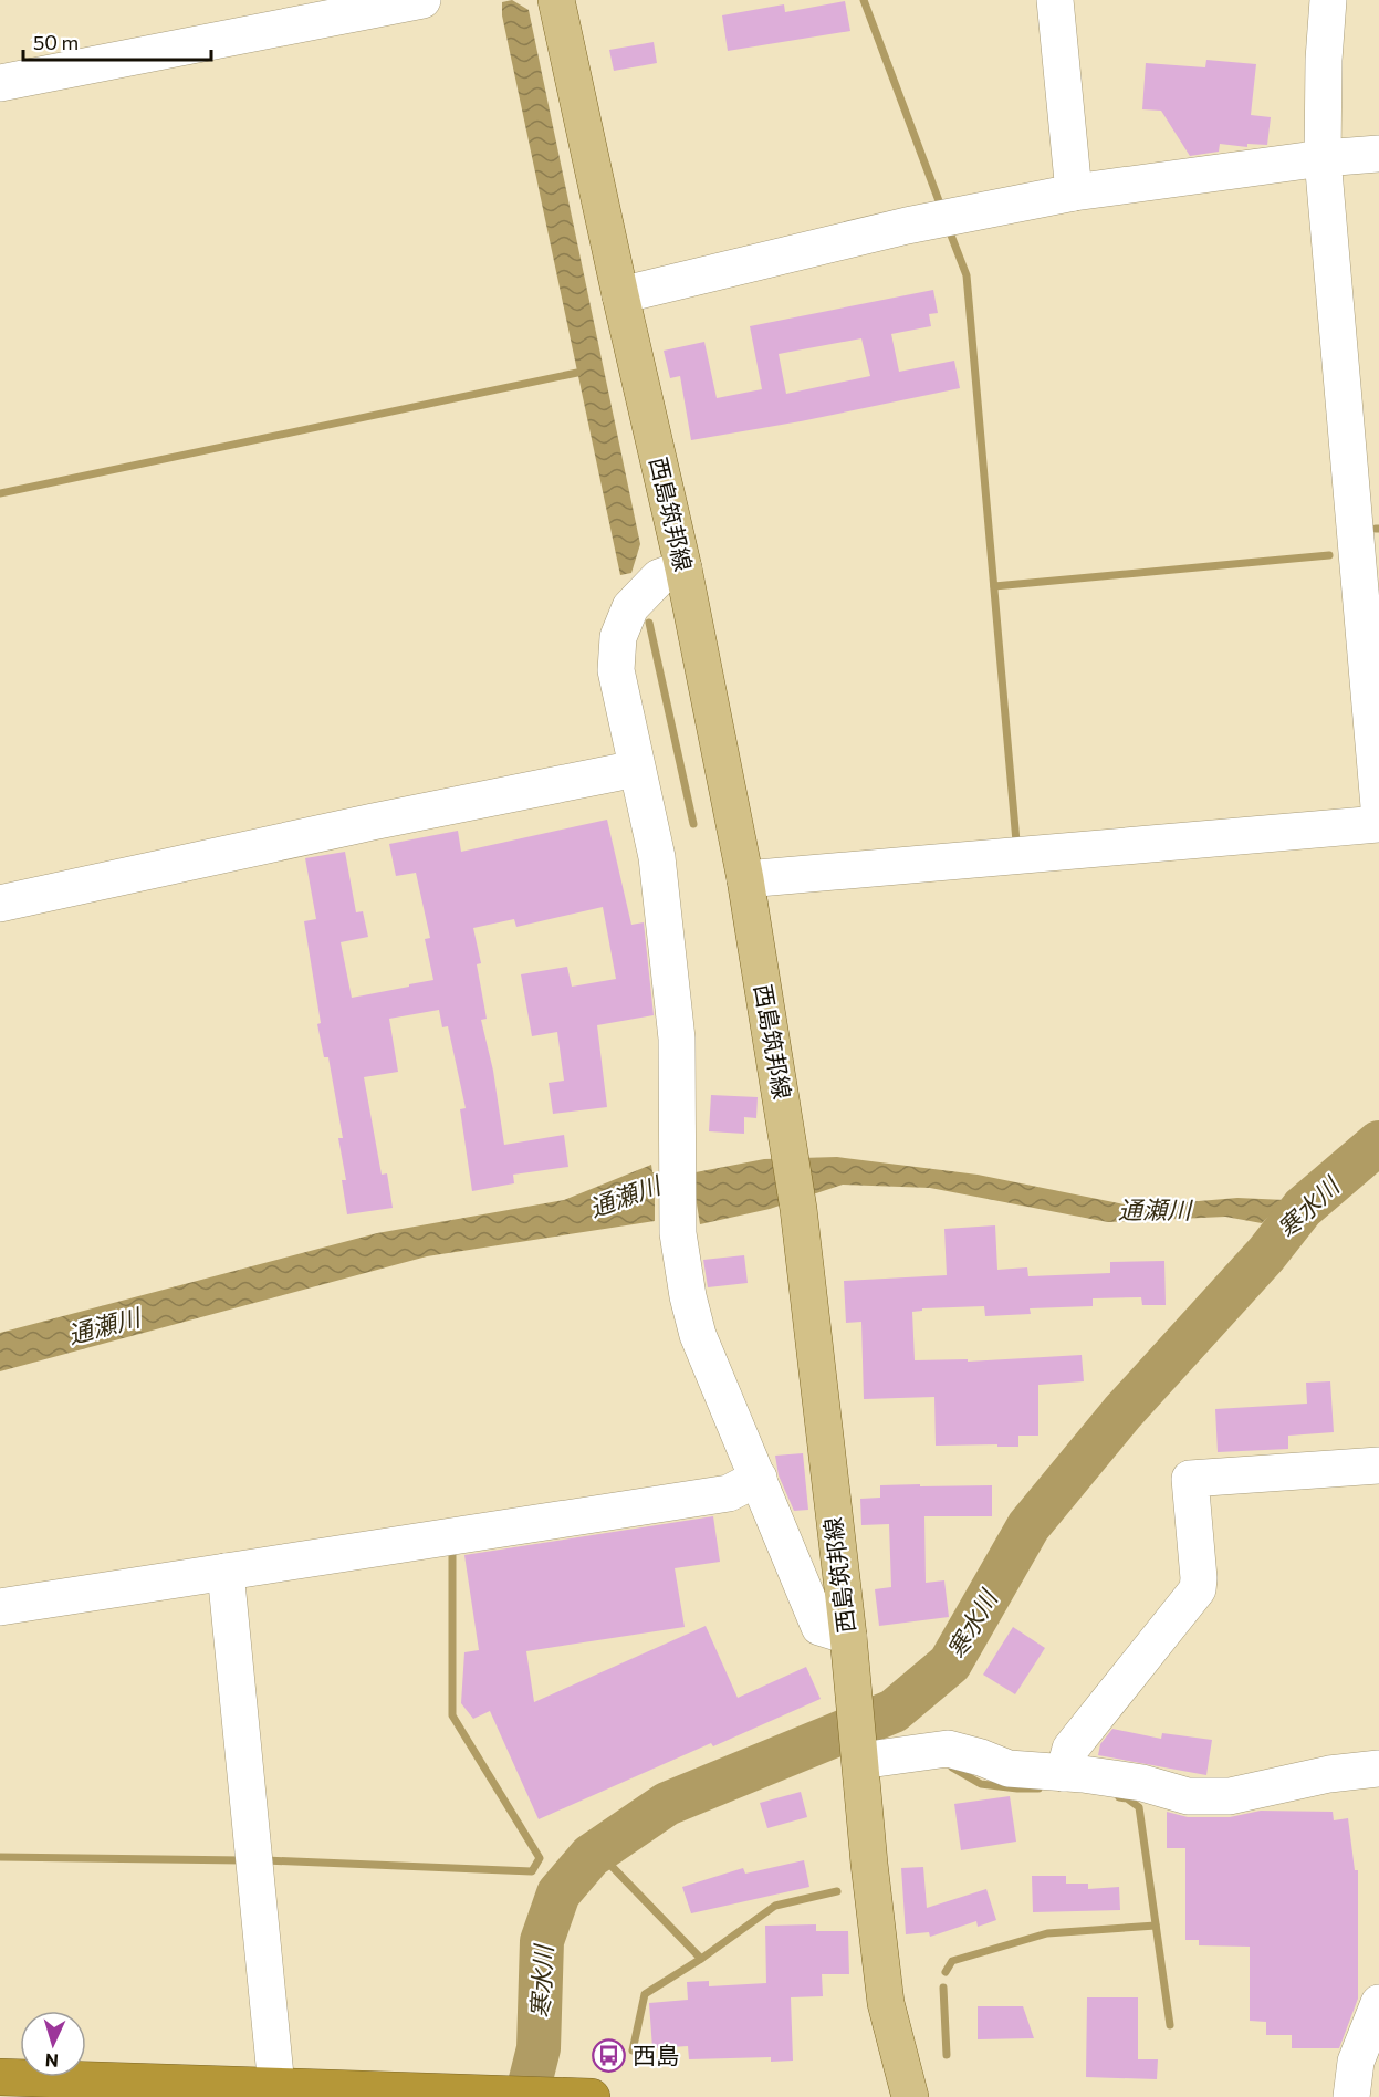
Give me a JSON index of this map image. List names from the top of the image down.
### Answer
{
  "streets": {
    "main road": ["西島筑邦線"]
  },
  "water": ["通瀬川", "寒水川"],
  "places": {
    "bus stop": ["西島"]
  },
  "scale_bar": "50 m",
  "north": "bottom"
}
